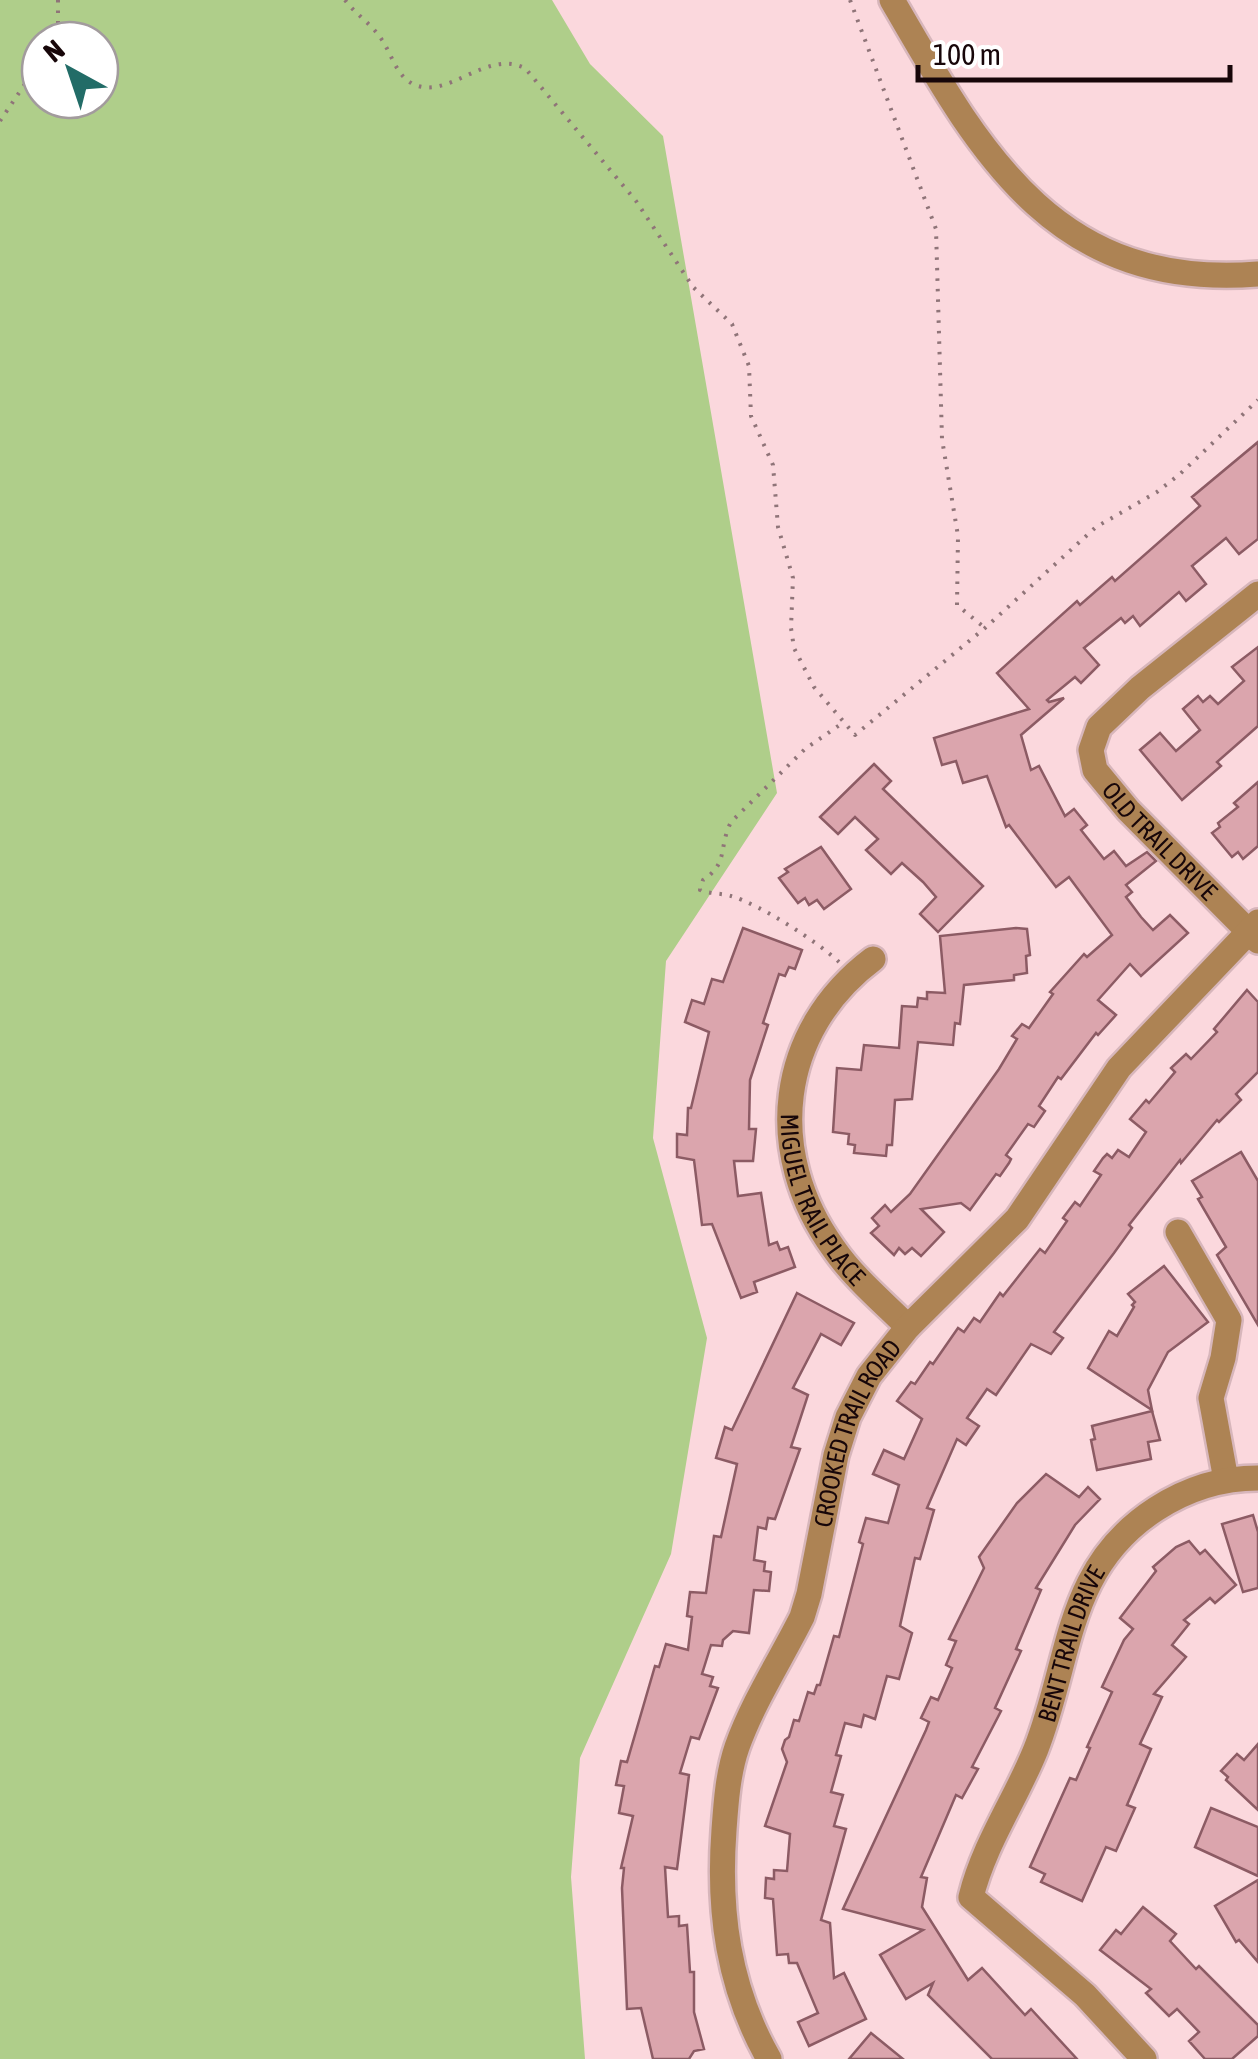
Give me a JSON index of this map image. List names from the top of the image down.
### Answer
{
  "streets": {
    "street": [
      "OLD TRAIL DRIVE",
      "MIGUEL TRAIL PLACE",
      "CROOKED TRAIL ROAD",
      "BENT TRAIL DRIVE"
    ]
  },
  "crossings": [
    ["OLD TRAIL DRIVE", "CROOKED TRAIL ROAD"],
    ["MIGUEL TRAIL PLACE", "CROOKED TRAIL ROAD"]
  ],
  "scale_bar": "100 m",
  "north": "top left"
}
